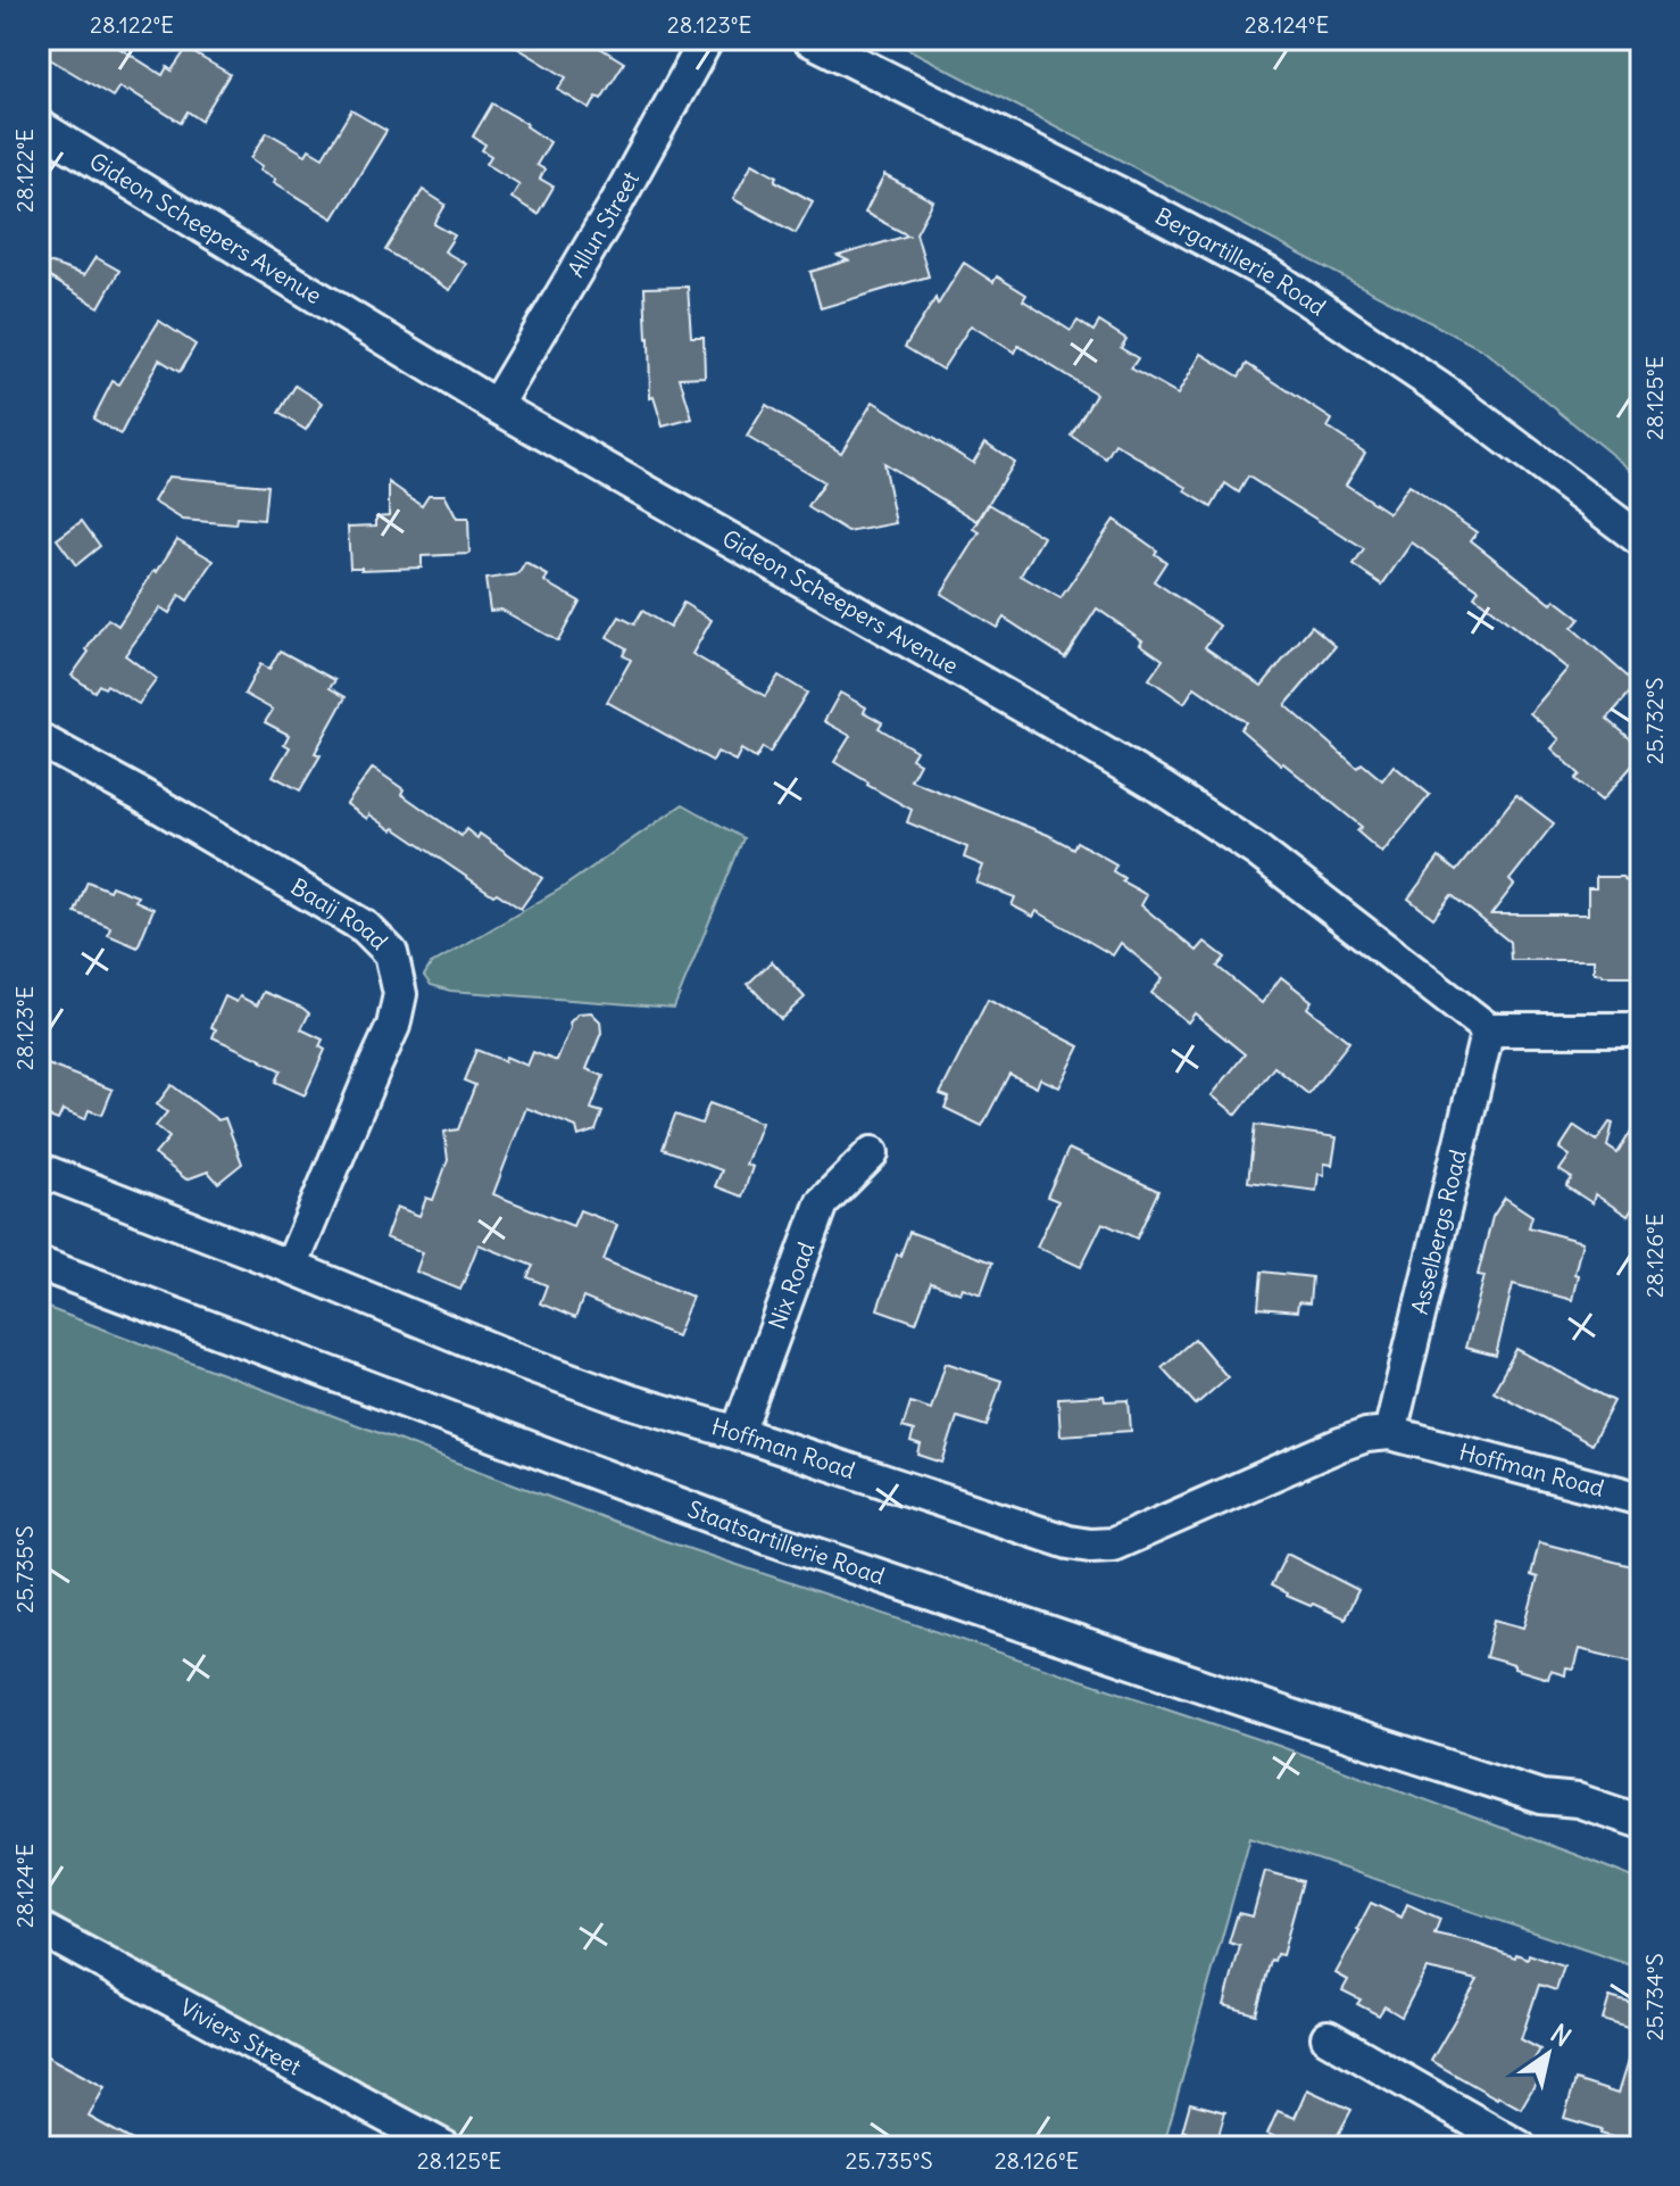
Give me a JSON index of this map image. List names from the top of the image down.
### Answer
{
  "streets": {
    "street": [
      "Allun Street",
      "Gideon Scheepers Avenue",
      "Bergartillerie Road",
      "Baaij Road",
      "Asselbergs Road",
      "Nix Road",
      "Hoffman Road",
      "Staatsartillerie Road",
      "Viviers Street"
    ]
  },
  "crossings": [
    ["Allun Street", "Gideon Scheepers Avenue"],
    ["Gideon Scheepers Avenue", "Asselbergs Road"],
    ["Baaij Road", "Hoffman Road"],
    ["Asselbergs Road", "Hoffman Road"],
    ["Nix Road", "Hoffman Road"]
  ],
  "north": "top right",
  "coordinates": [
    "28.122°E",
    "28.123°E",
    "28.124°E",
    "28.125°E",
    "25.732°S",
    "28.126°E",
    "25.735°S",
    "25.734°S"
  ]
}
